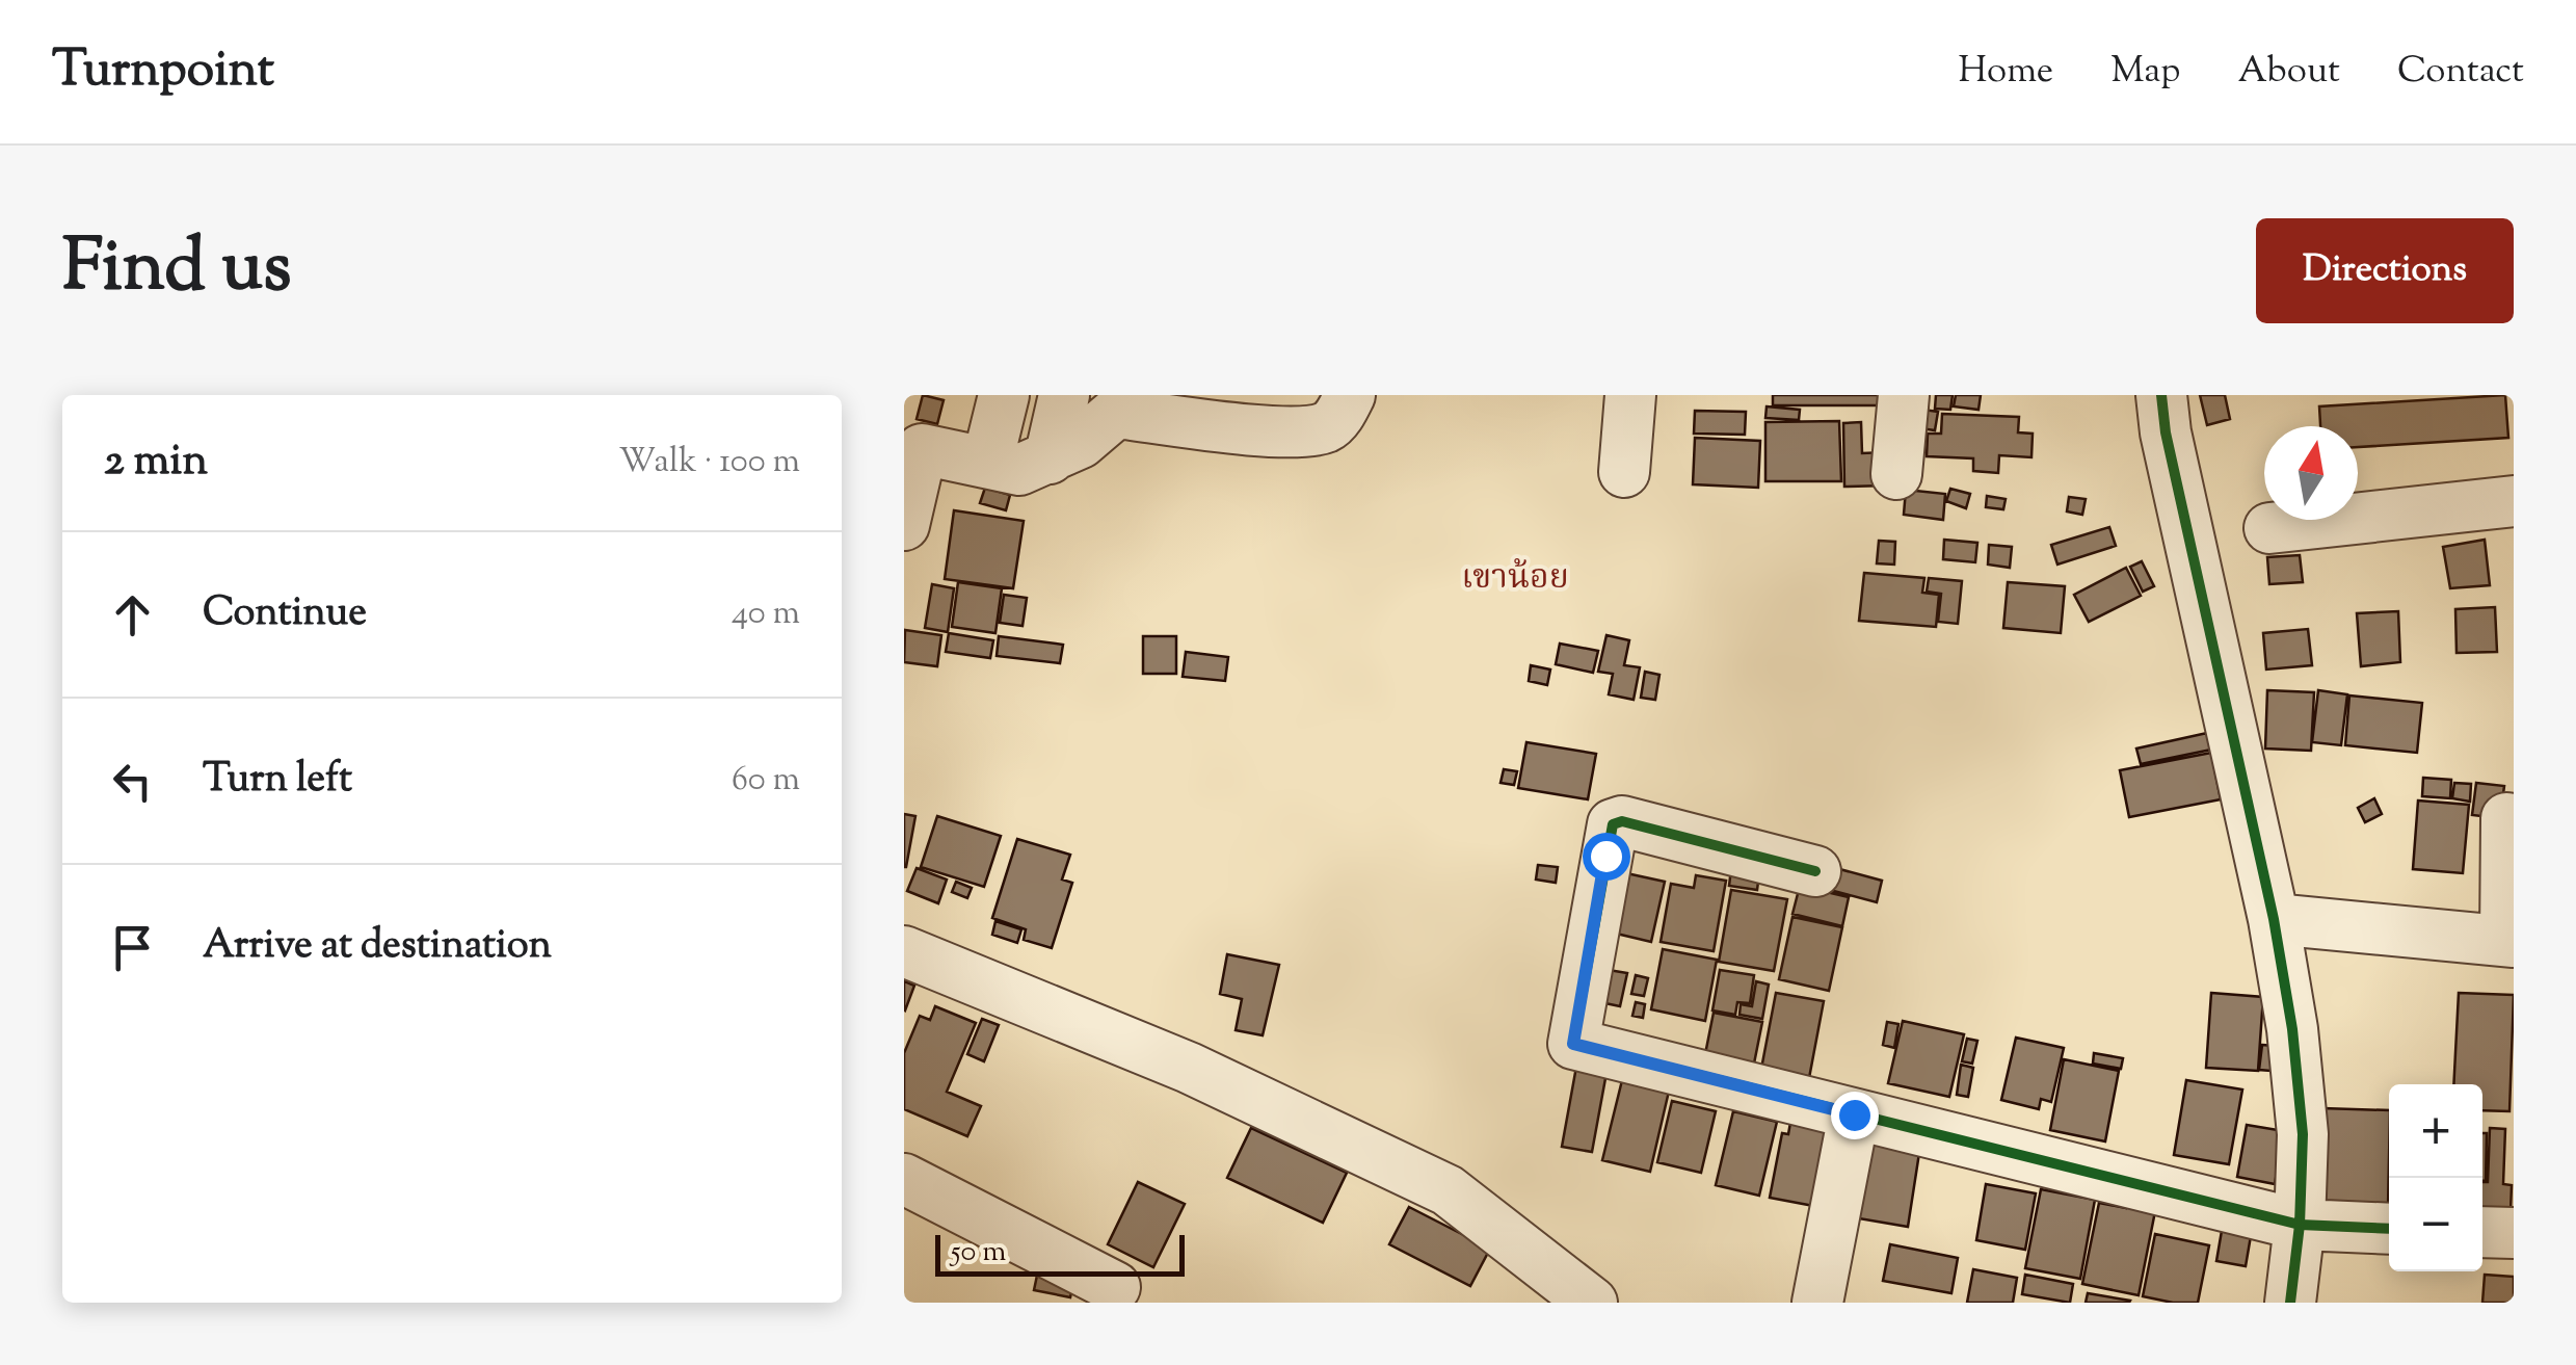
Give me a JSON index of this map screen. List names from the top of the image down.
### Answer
{
  "districts": ["เขาน้อย"],
  "scale_bar": "50 m",
  "north": "top",
  "page": {
    "header": "Turnpoint",
    "nav": [
      "Home",
      "Map",
      "About",
      "Contact"
    ],
    "title": "Find us",
    "buttons": "Directions",
    "heading": ["2 min", "Walk · 100 m"],
    "list": [
      ["Continue", "40 m"],
      ["Turn left", "60 m"],
      "Arrive at destination"
    ],
    "map_buttons": ["+", "−"],
    "scale": "50 m"
  }
}
